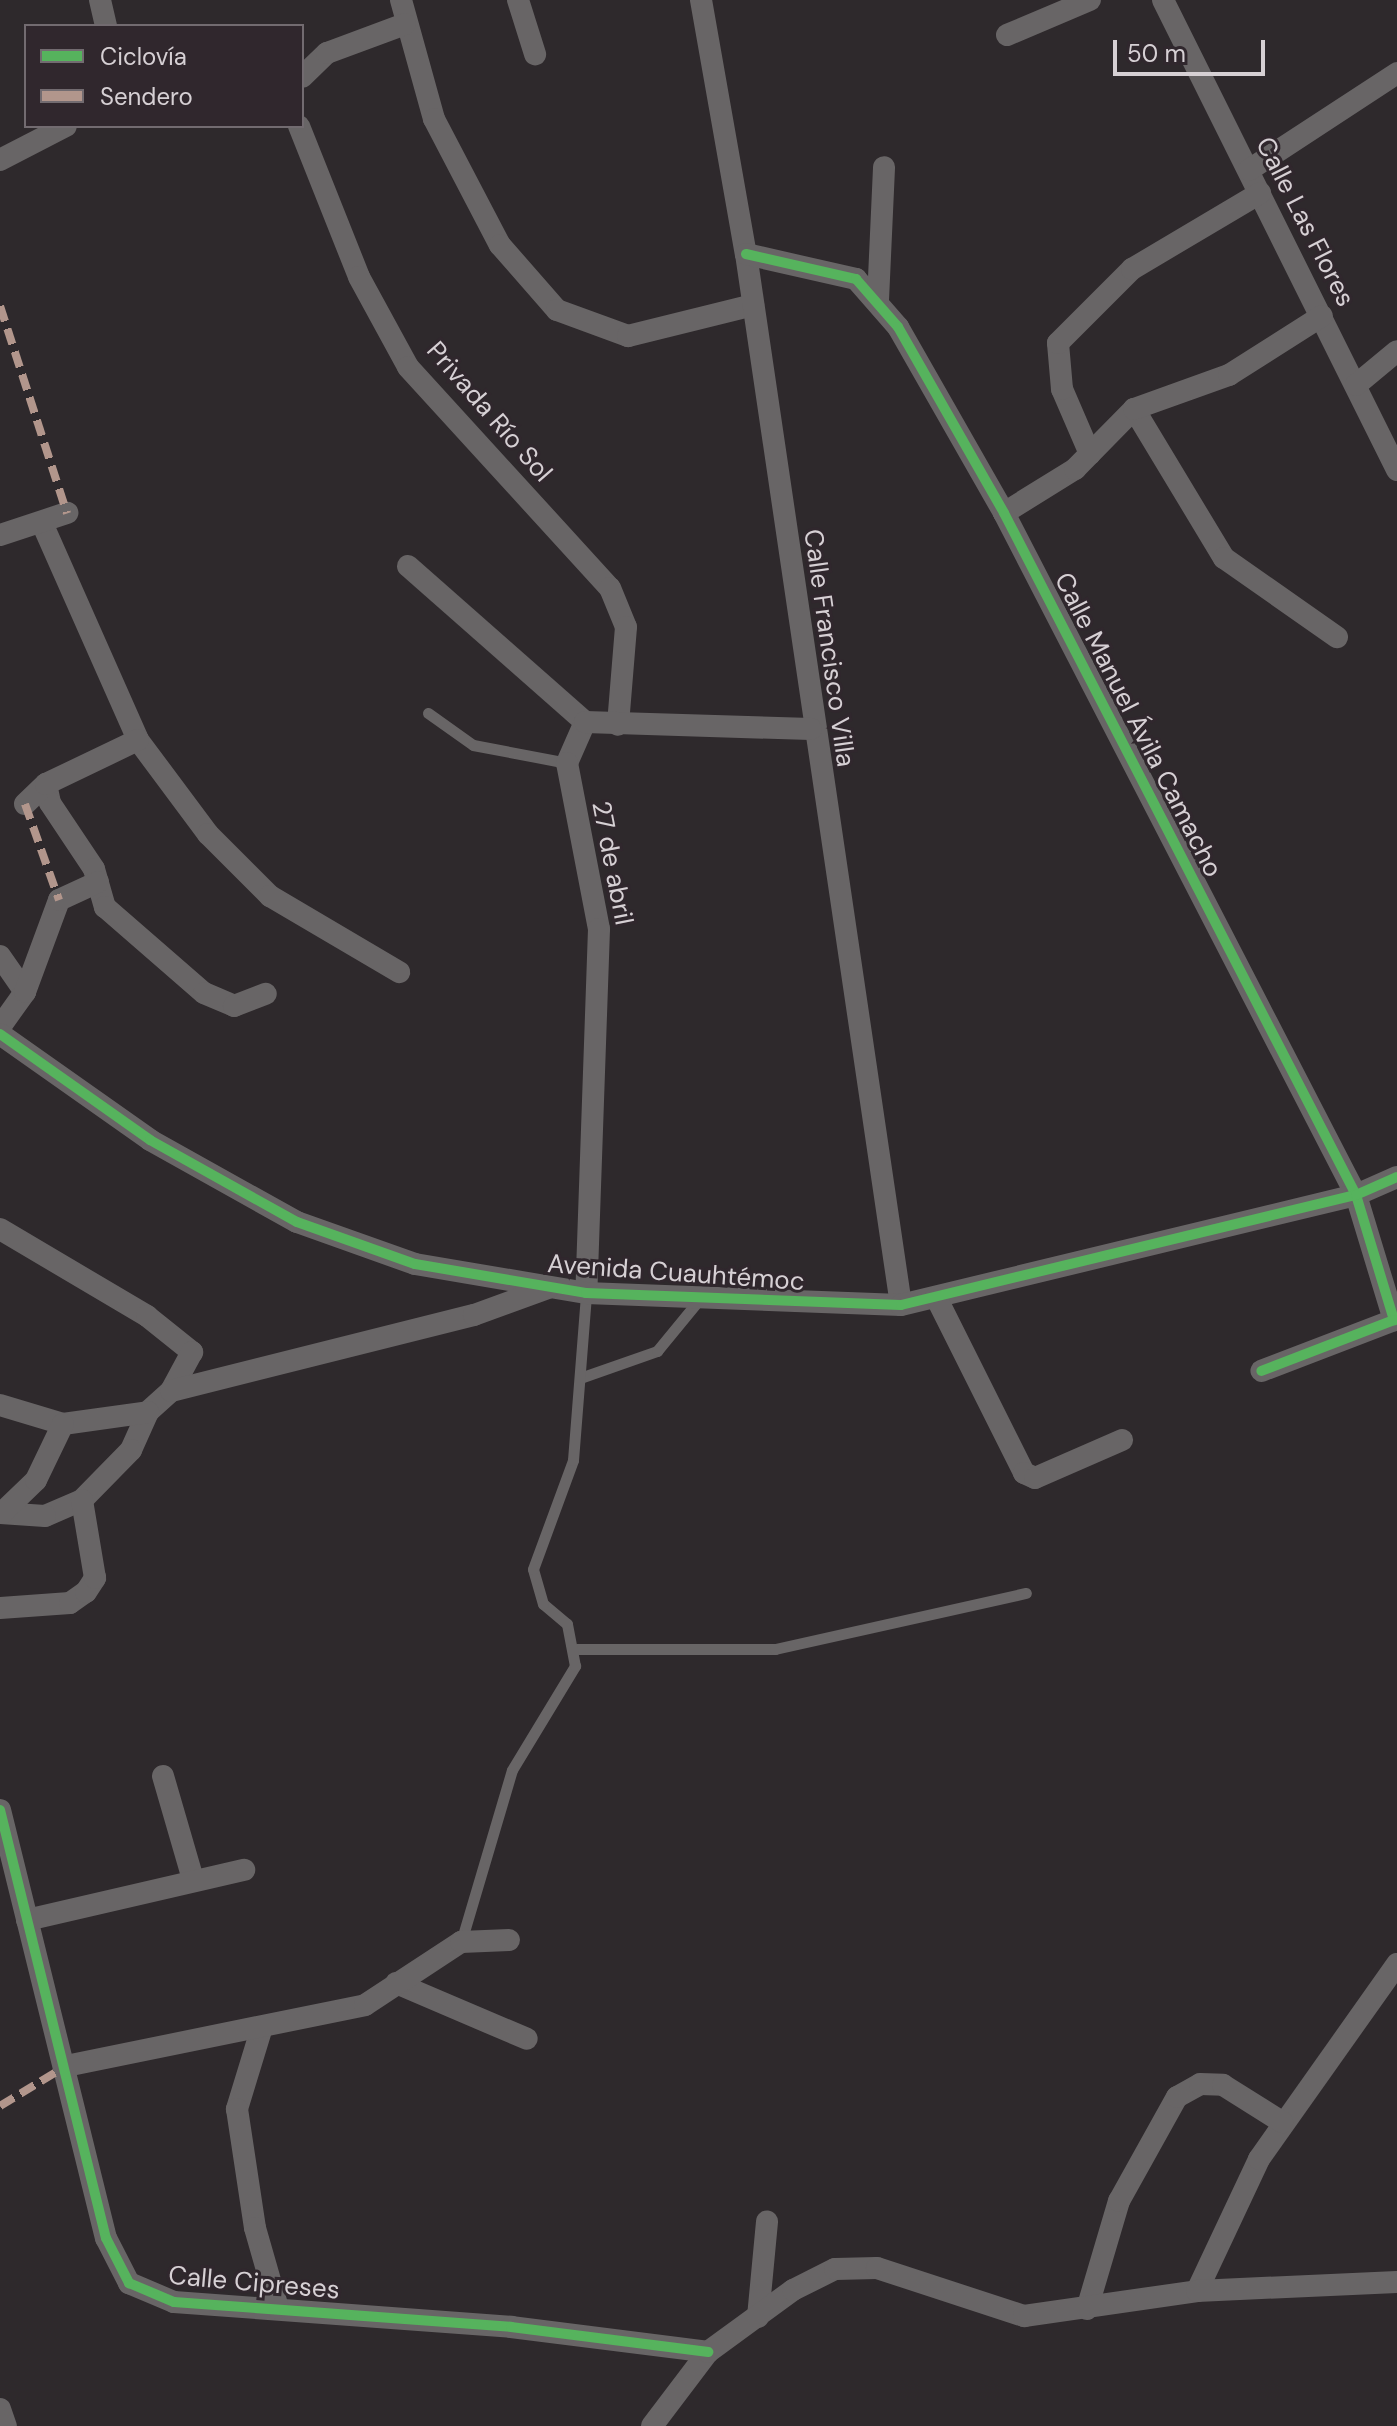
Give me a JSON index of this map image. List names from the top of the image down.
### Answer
{
  "streets": {
    "street": [
      "Calle Las Flores",
      "Privada Río Sol",
      "Calle Francisco Villa",
      "Calle Manuel Ávila Camacho",
      "27 de abril",
      "Avenida Cuauhtémoc",
      "Calle Cipreses"
    ]
  },
  "crossings": [
    ["Calle Francisco Villa", "Calle Manuel Ávila Camacho"],
    ["Calle Francisco Villa", "Avenida Cuauhtémoc"],
    ["Calle Manuel Ávila Camacho", "Avenida Cuauhtémoc"],
    ["27 de abril", "Avenida Cuauhtémoc"]
  ],
  "legend": ["Ciclovía", "Sendero"],
  "scale_bar": "50 m"
}
